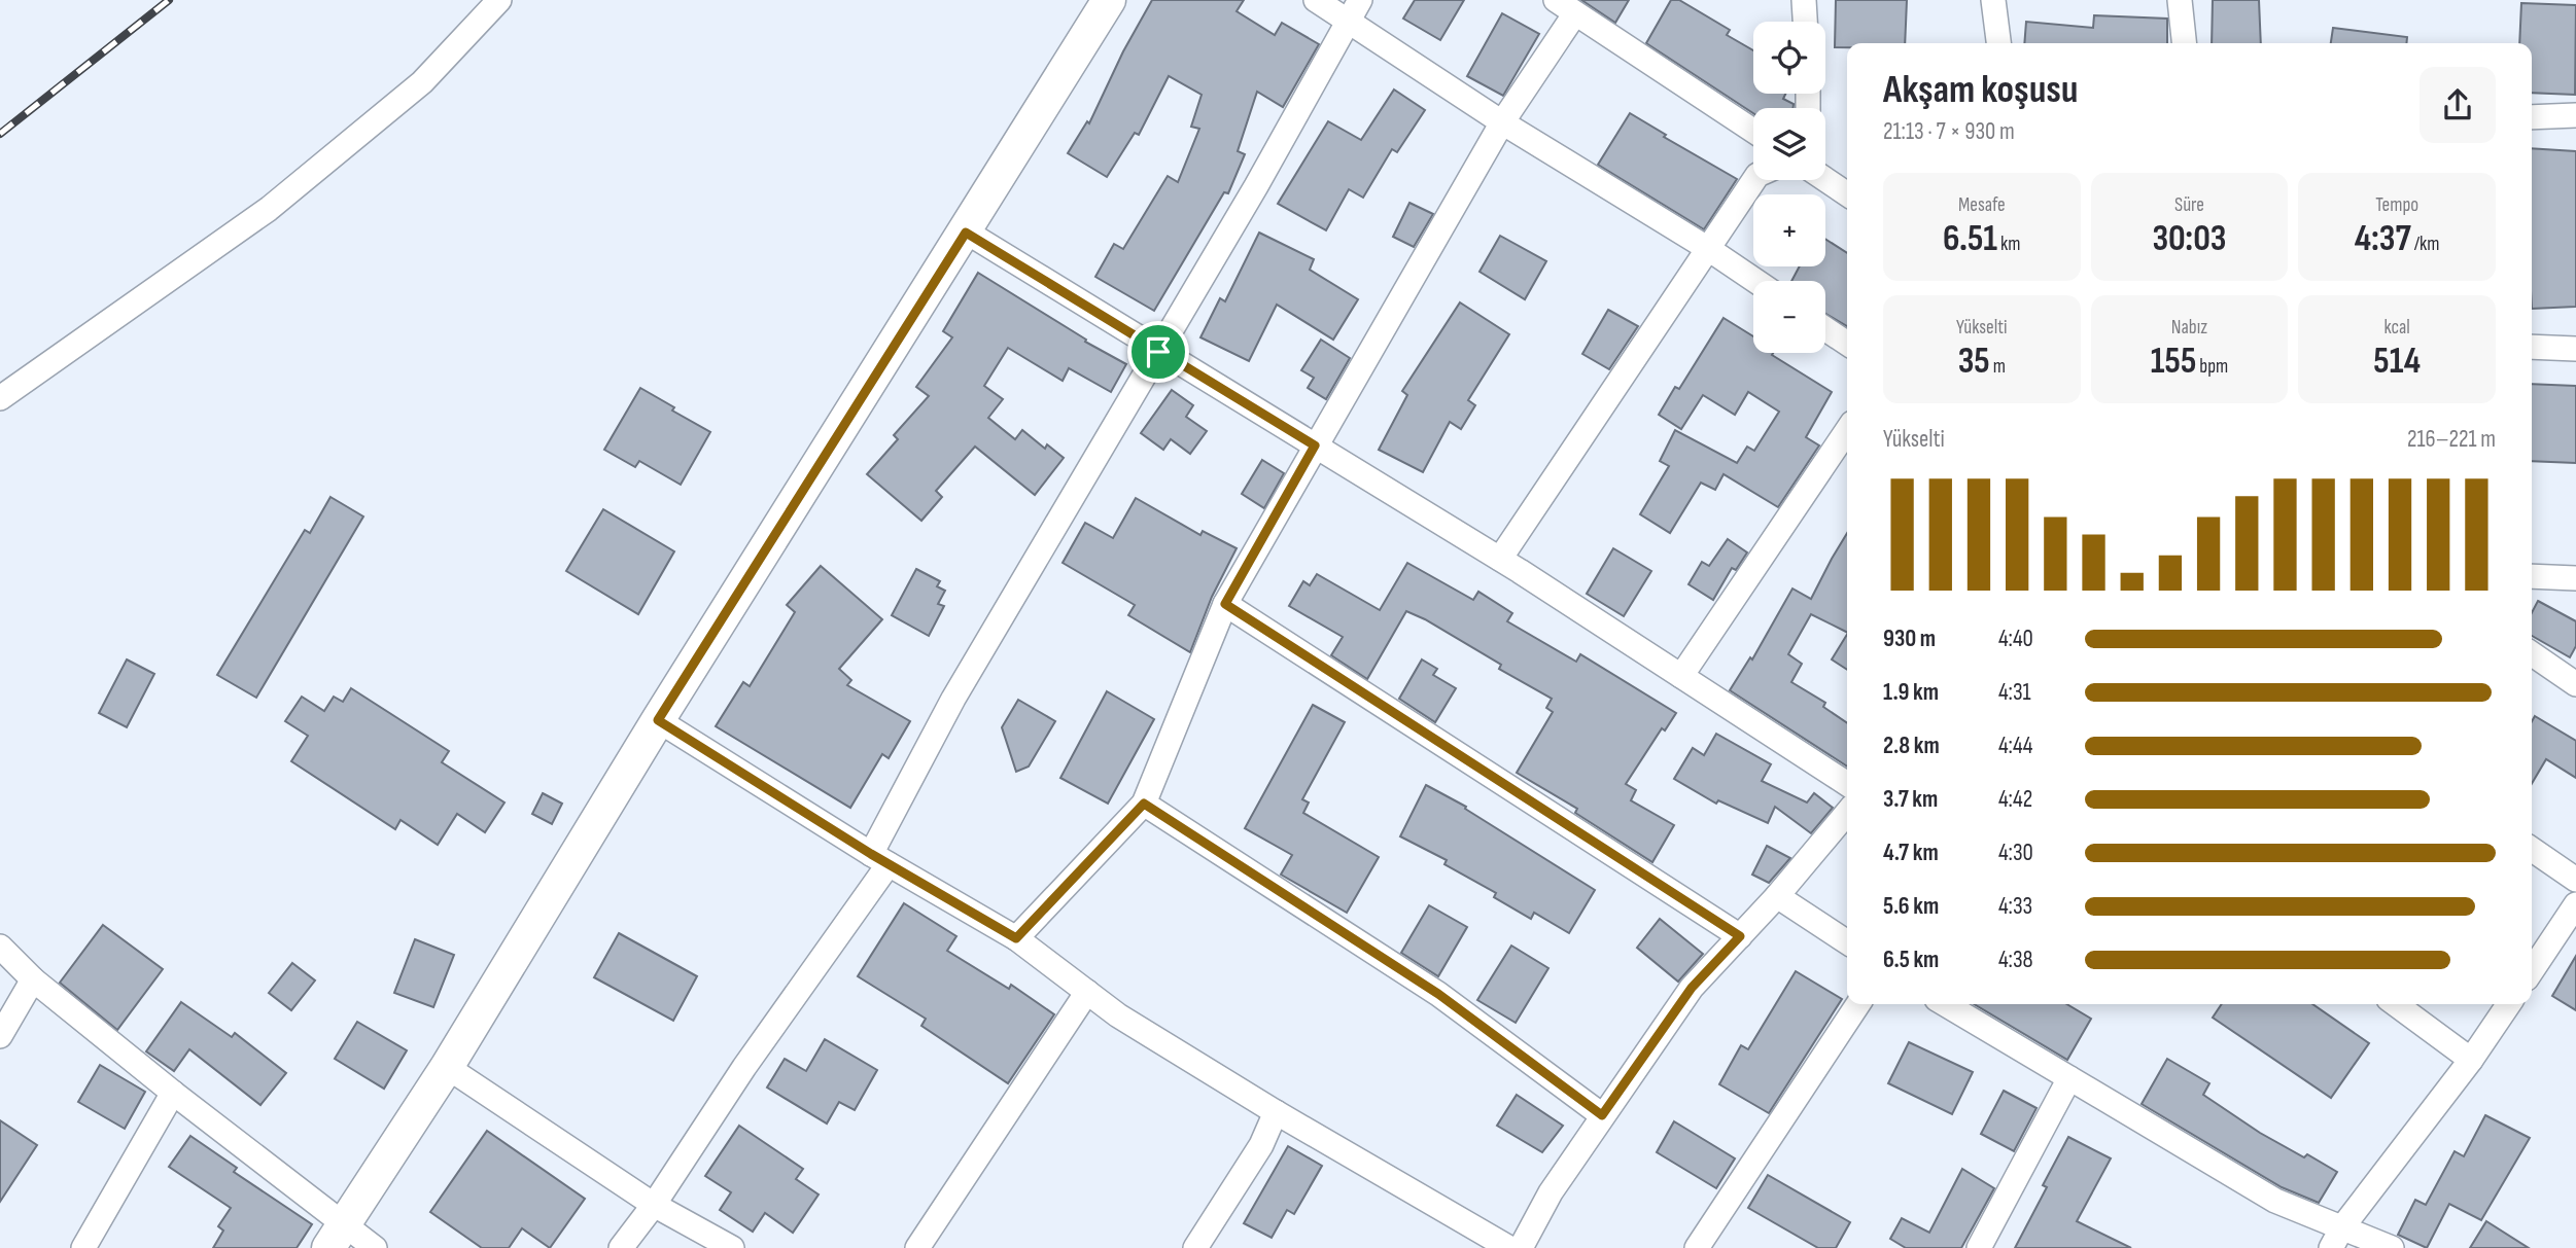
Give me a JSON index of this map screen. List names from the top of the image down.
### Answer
{
  "page": {
    "map_buttons": ["+", "−"],
    "heading": ["Akşam koşusu", "21:13 · 7 × 930 m"],
    "stats": [
      ["Mesafe", "6.51 km"],
      ["Süre", "30:03"],
      ["Tempo", "4:37 /km"],
      ["Yükselti", "35 m"],
      ["Nabız", "155 bpm"],
      ["kcal", "514"]
    ],
    "chart": ["Yükselti", "216–221 m"],
    "list": [
      {
        "name": "930 m",
        "note": "4:40"
      },
      {
        "name": "1.9 km",
        "note": "4:31"
      },
      {
        "name": "2.8 km",
        "note": "4:44"
      },
      {
        "name": "3.7 km",
        "note": "4:42"
      },
      {
        "name": "4.7 km",
        "note": "4:30"
      },
      {
        "name": "5.6 km",
        "note": "4:33"
      },
      {
        "name": "6.5 km",
        "note": "4:38"
      }
    ]
  }
}
